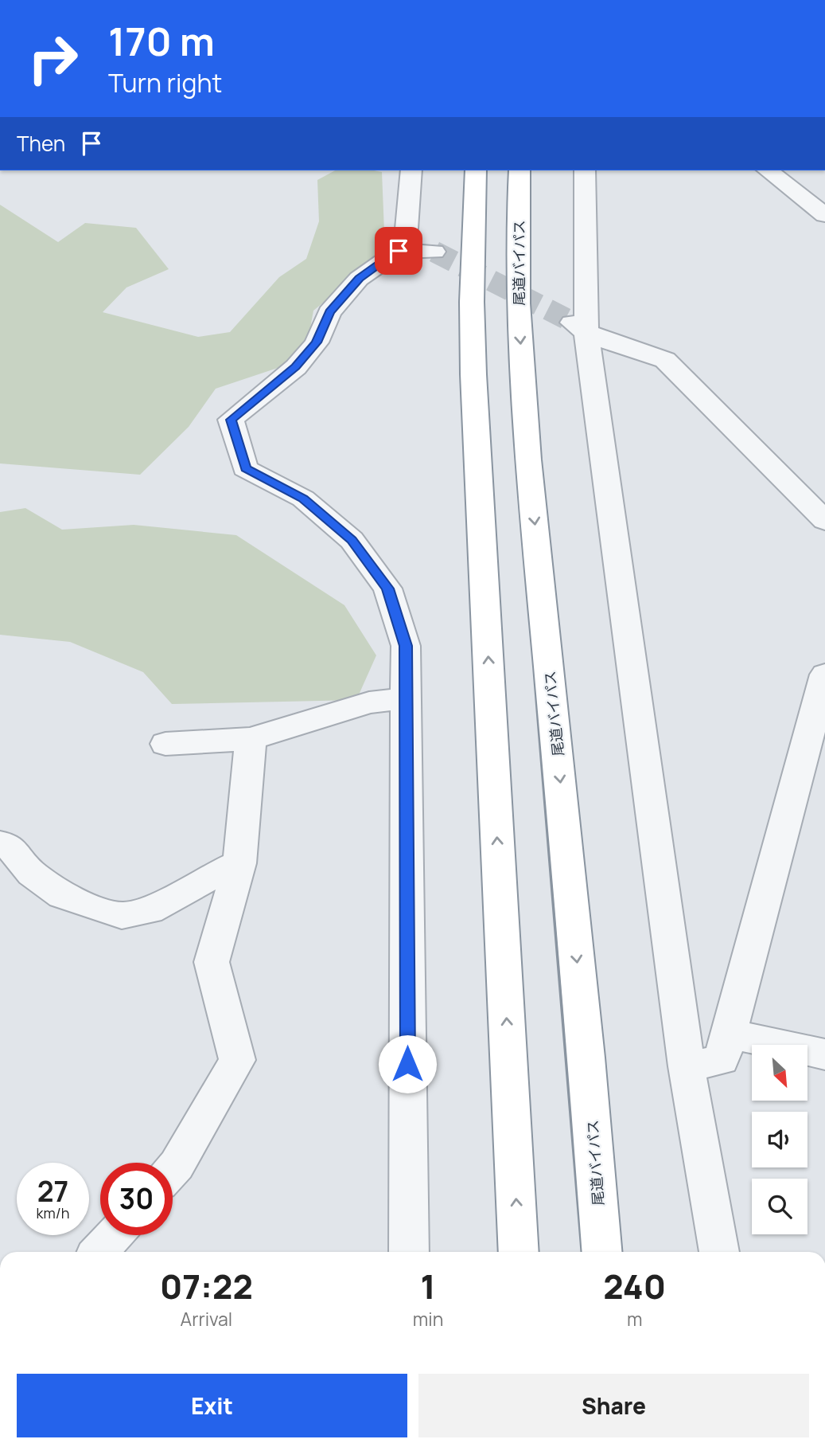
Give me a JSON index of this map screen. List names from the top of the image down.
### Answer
{
  "streets": {
    "highway": ["尾道バイパス"]
  },
  "north": "bottom right",
  "page": {
    "turn": ["170 m", "Turn right"],
    "then": "Then",
    "speed": "27 km/h",
    "limit": "30",
    "eta": [
      "07:22",
      "Arrival",
      "1",
      "min",
      "240",
      "m"
    ],
    "buttons": ["Exit", "Share"]
  }
}
